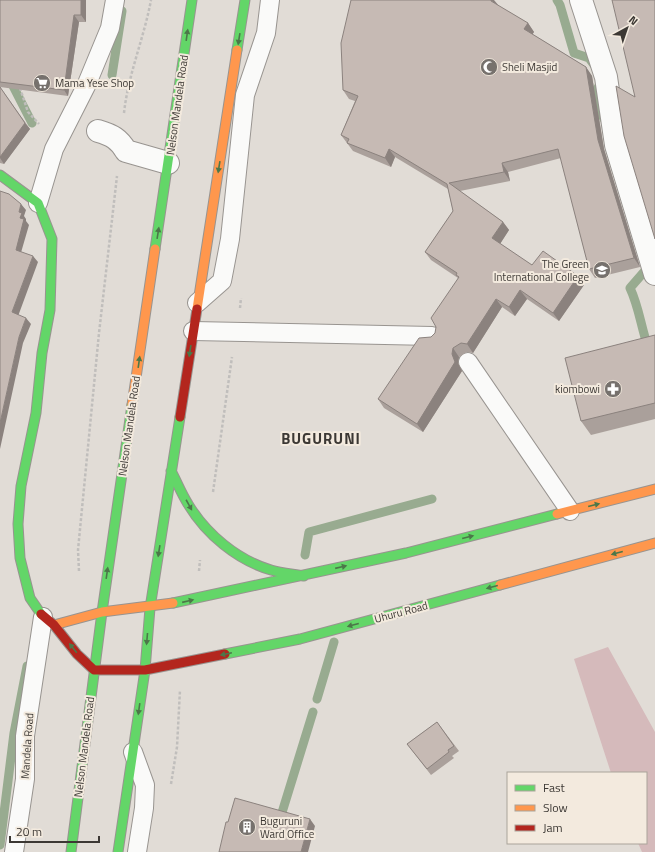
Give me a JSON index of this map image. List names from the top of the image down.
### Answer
{
  "streets": {
    "main road": ["Nelson Mandela Road", "Uhuru Road"],
    "lane": ["Mandela Road"]
  },
  "crossings": [
    ["Nelson Mandela Road", "Uhuru Road"]
  ],
  "districts": ["BUGURUNI"],
  "places": {
    "mosque": ["Sheli Masjid"],
    "supermarket": ["Mama Yese Shop"],
    "school or university": ["The Green International College"],
    "pharmacy": ["kiombowi"],
    "building": ["Buguruni Ward Office"]
  },
  "legend": ["Fast", "Slow", "Jam"],
  "scale_bar": "20 m",
  "north": "top right"
}
